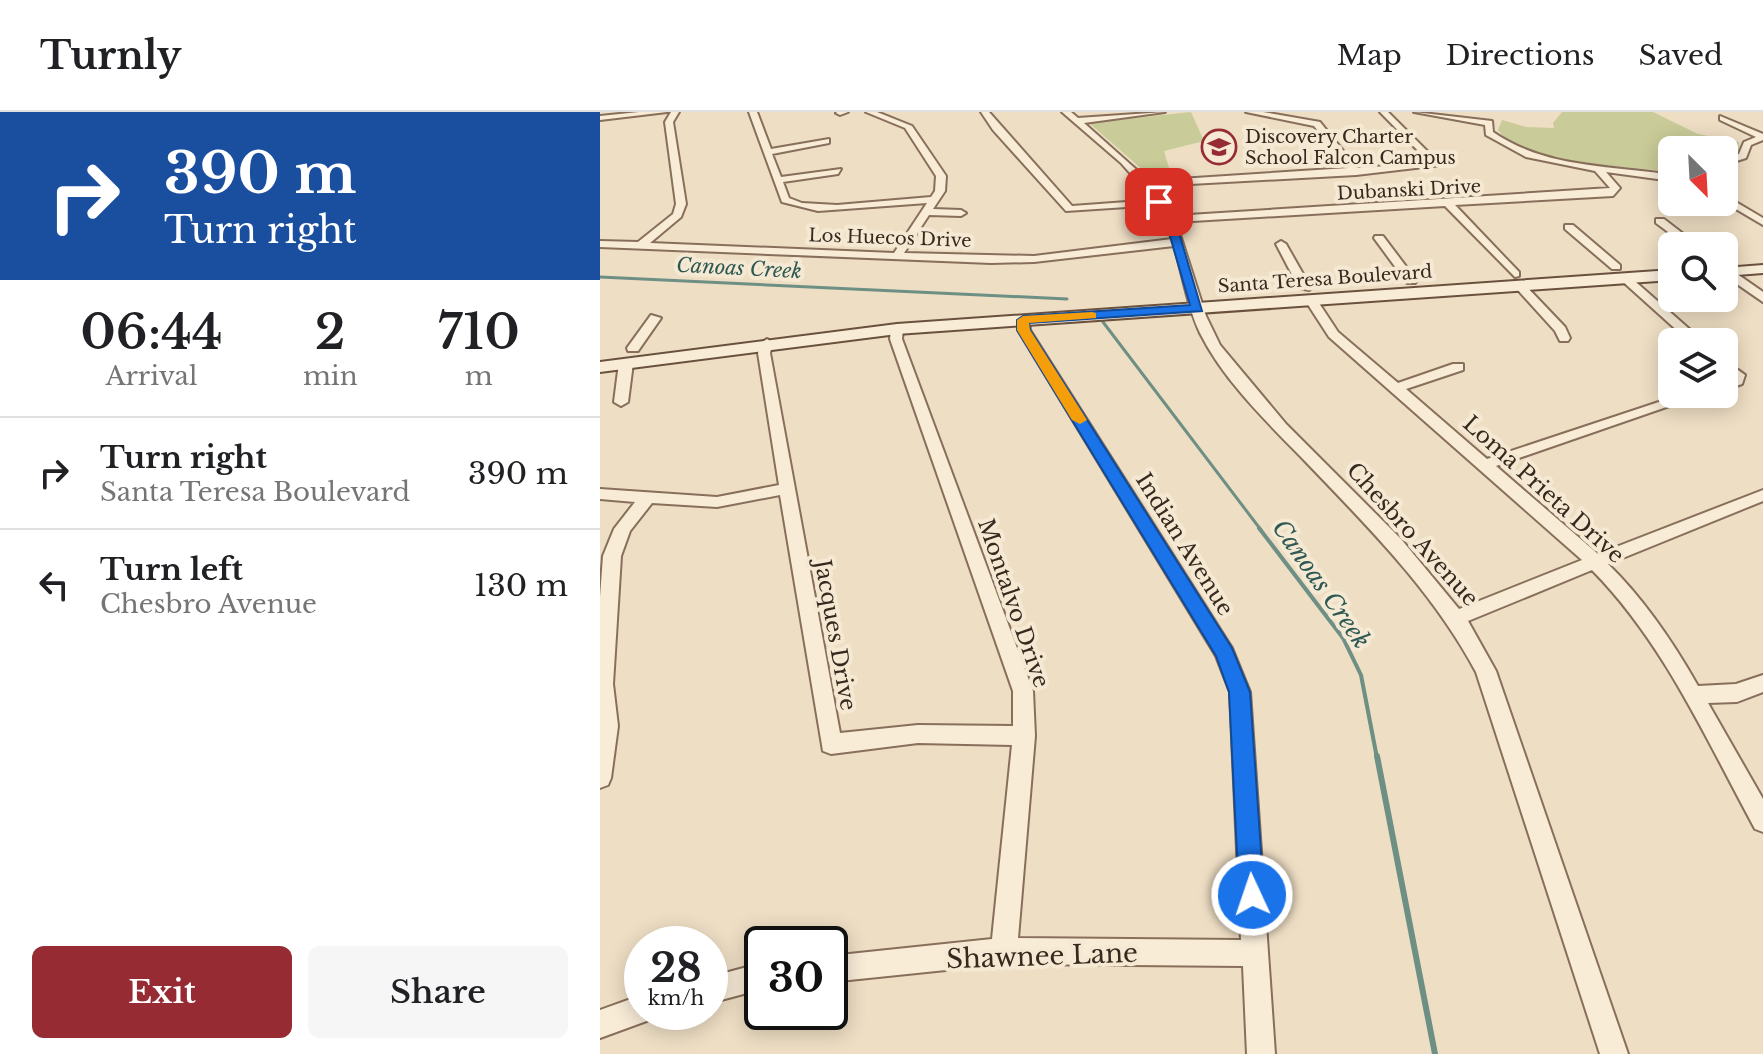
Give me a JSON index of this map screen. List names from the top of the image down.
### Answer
{
  "streets": {
    "main road": ["Santa Teresa Boulevard"],
    "street": [
      "Dubanski Drive",
      "Los Huecos Drive",
      "Loma Prieta Drive",
      "Chesbro Avenue",
      "Indian Avenue",
      "Montalvo Drive",
      "Jacques Drive",
      "Shawnee Lane"
    ]
  },
  "crossings": [
    ["Dubanski Drive", "Chesbro Avenue"],
    ["Los Huecos Drive", "Chesbro Avenue"],
    ["Santa Teresa Boulevard", "Loma Prieta Drive"],
    ["Santa Teresa Boulevard", "Chesbro Avenue"],
    ["Santa Teresa Boulevard", "Indian Avenue"],
    ["Santa Teresa Boulevard", "Montalvo Drive"],
    ["Santa Teresa Boulevard", "Jacques Drive"],
    ["Indian Avenue", "Shawnee Lane"],
    ["Montalvo Drive", "Jacques Drive"],
    ["Montalvo Drive", "Shawnee Lane"]
  ],
  "water": ["Canoas Creek"],
  "places": {
    "school or university": ["Discovery Charter School Falcon Campus"]
  },
  "north": "bottom right",
  "page": {
    "header": "Turnly",
    "nav": ["Map", "Directions", "Saved"],
    "turn": ["390 m", "Turn right"],
    "eta": [
      "06:44",
      "Arrival",
      "2",
      "min",
      "710",
      "m"
    ],
    "list": [
      {
        "name": "Turn right",
        "note": "Santa Teresa Boulevard",
        "value": "390 m"
      },
      {
        "name": "Turn left",
        "note": "Chesbro Avenue",
        "value": "130 m"
      }
    ],
    "speed": "28 km/h",
    "limit": "30",
    "buttons": ["Exit", "Share"]
  }
}
